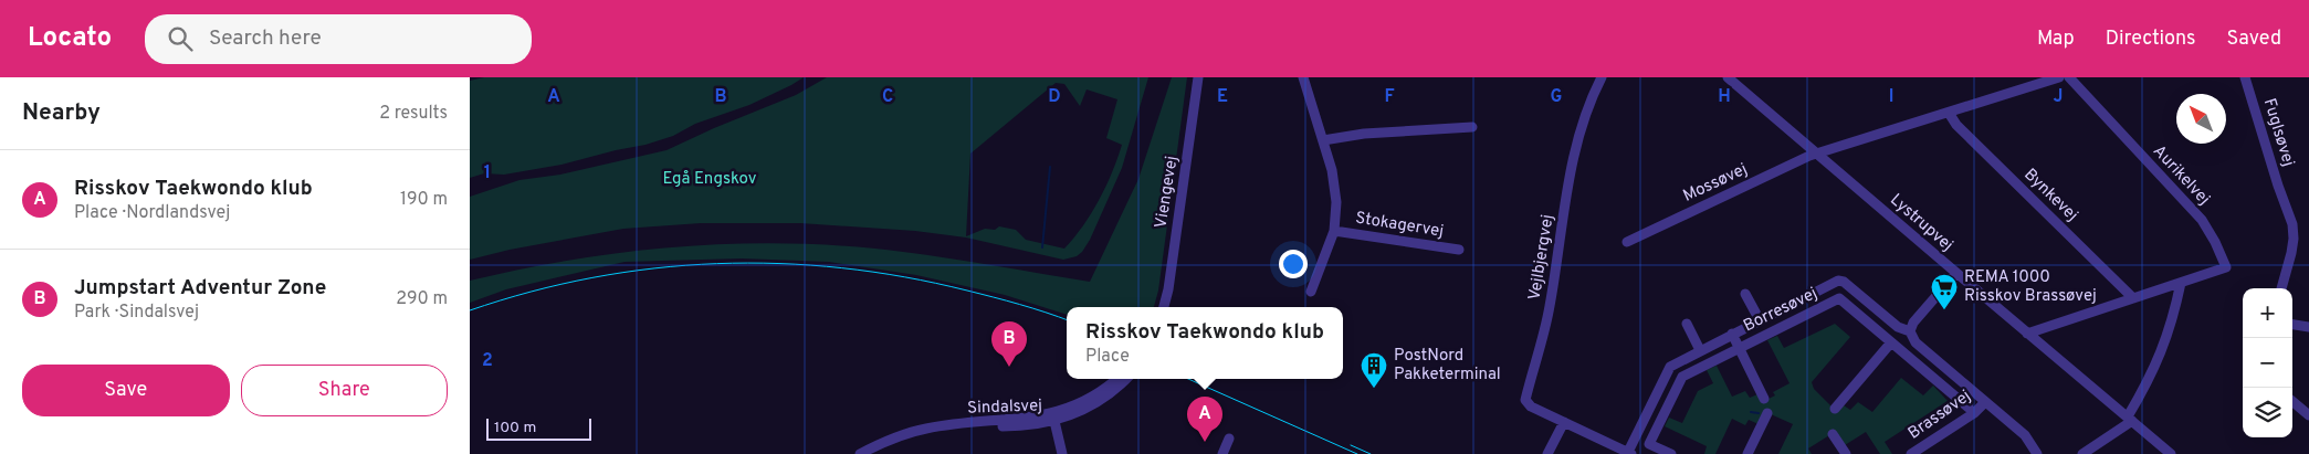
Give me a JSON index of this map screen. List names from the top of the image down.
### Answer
{
  "streets": {
    "street": [
      "Fuglsøvej",
      "Aurikelvej",
      "Mossøvej",
      "Viengevej",
      "Bynkevej",
      "Lystrupvej",
      "Stokagervej",
      "Vejlbjergvej",
      "Borresøvej",
      "Sindalsvej",
      "Brassøvej"
    ]
  },
  "crossings": [
    ["Mossøvej", "Bynkevej"],
    ["Mossøvej", "Lystrupvej"],
    ["Borresøvej", "Brassøvej"]
  ],
  "parks": ["Egå Engskov"],
  "places": {
    "supermarket": ["REMA 1000 Risskov Brassøvej"],
    "building": ["PostNord Pakketerminal"]
  },
  "scale_bar": "100 m",
  "north": "top left",
  "page": {
    "header": "Locato",
    "search": "Search here",
    "nav": ["Map", "Directions", "Saved"],
    "heading": ["Nearby", "2 results"],
    "list": [
      {
        "mark": "A",
        "name": "Risskov Taekwondo klub",
        "note": "Place · Nordlandsvej",
        "value": "190 m"
      },
      {
        "mark": "B",
        "name": "Jumpstart Adventur Zone",
        "note": "Park · Sindalsvej",
        "value": "290 m"
      }
    ],
    "map_buttons": ["+", "−"],
    "popup": ["Risskov Taekwondo klub", "Place"],
    "pins": ["B", "A"],
    "buttons": ["Save", "Share"],
    "scale": "100 m"
  },
  "grid": {
    "columns": [
      "A",
      "B",
      "C",
      "D",
      "E",
      "F",
      "G",
      "H",
      "I",
      "J"
    ],
    "rows": ["1", "2"]
  }
}
